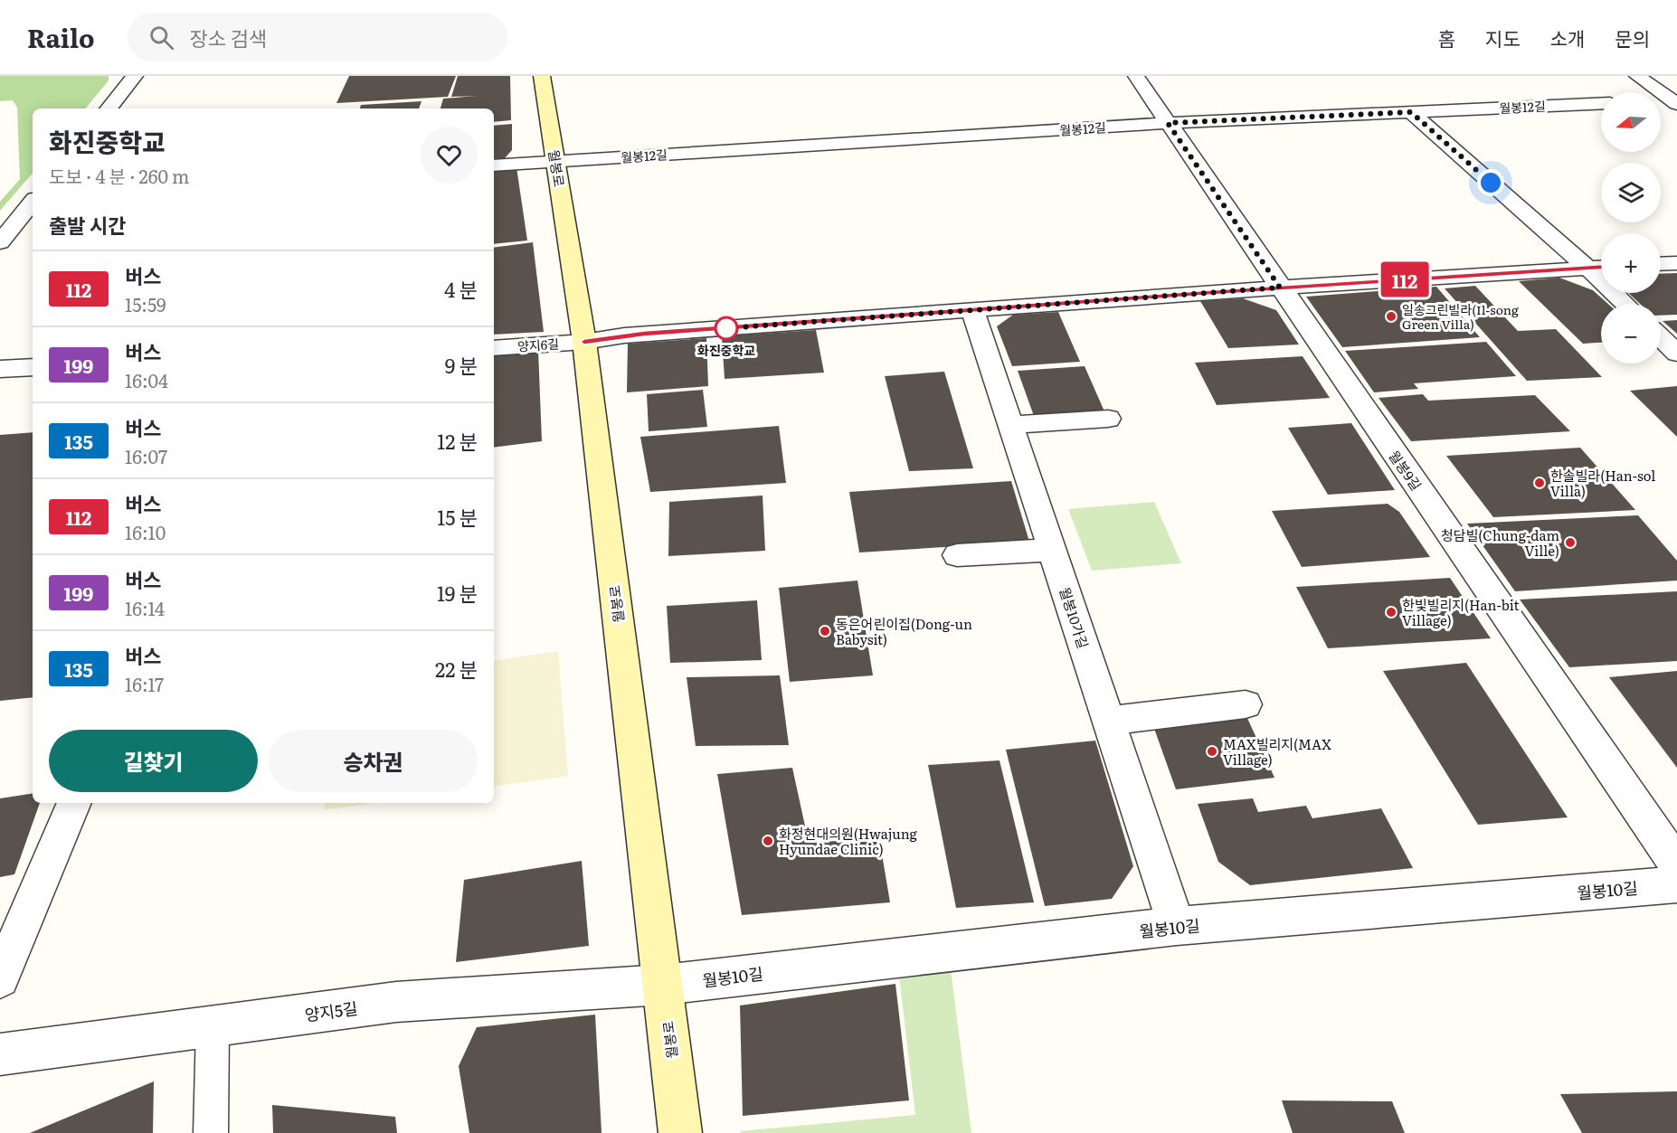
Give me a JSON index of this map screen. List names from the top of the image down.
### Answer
{
  "streets": {
    "street": [
      "월봉12길",
      "월봉로",
      "양지6길",
      "월봉9길",
      "월봉10가길",
      "월봉10길",
      "양지5길"
    ]
  },
  "crossings": [
    ["월봉12길", "월봉로"],
    ["월봉12길", "월봉9길"],
    ["월봉로", "양지6길"],
    ["월봉로", "월봉10길"],
    ["월봉로", "양지5길"],
    ["양지6길", "월봉9길"],
    ["양지6길", "월봉10가길"],
    ["월봉10가길", "월봉10길"],
    ["월봉10길", "양지5길"]
  ],
  "places": [
    "일송그린빌라(Il-song Green Villa)",
    "화진중학교",
    "한솔빌라(Han-sol Villa)",
    "청담빌(Chung-dam Ville)",
    "한빛빌리지(Han-bit Village)",
    "동은어린이집(Dong-un Babysit)",
    "MAX빌리지(MAX Village)",
    "화정현대의원(Hwajung Hyundae Clinic)"
  ],
  "lines": ["bus line 112"],
  "north": "left",
  "page": {
    "header": "Railo",
    "search": "장소 검색",
    "nav": [
      "홈",
      "지도",
      "소개",
      "문의"
    ],
    "on_map": "112",
    "map_buttons": ["+", "−"],
    "heading": [
      ["화진중학교", "도보 · 4 분 · 260 m"],
      "출발 시간"
    ],
    "list": [
      {
        "mark": "112",
        "name": "버스",
        "note": "15:59",
        "value": "4 분"
      },
      {
        "mark": "199",
        "name": "버스",
        "note": "16:04",
        "value": "9 분"
      },
      {
        "mark": "135",
        "name": "버스",
        "note": "16:07",
        "value": "12 분"
      },
      {
        "mark": "112",
        "name": "버스",
        "note": "16:10",
        "value": "15 분"
      },
      {
        "mark": "199",
        "name": "버스",
        "note": "16:14",
        "value": "19 분"
      },
      {
        "mark": "135",
        "name": "버스",
        "note": "16:17",
        "value": "22 분"
      }
    ],
    "buttons": ["길찾기", "승차권"]
  }
}
